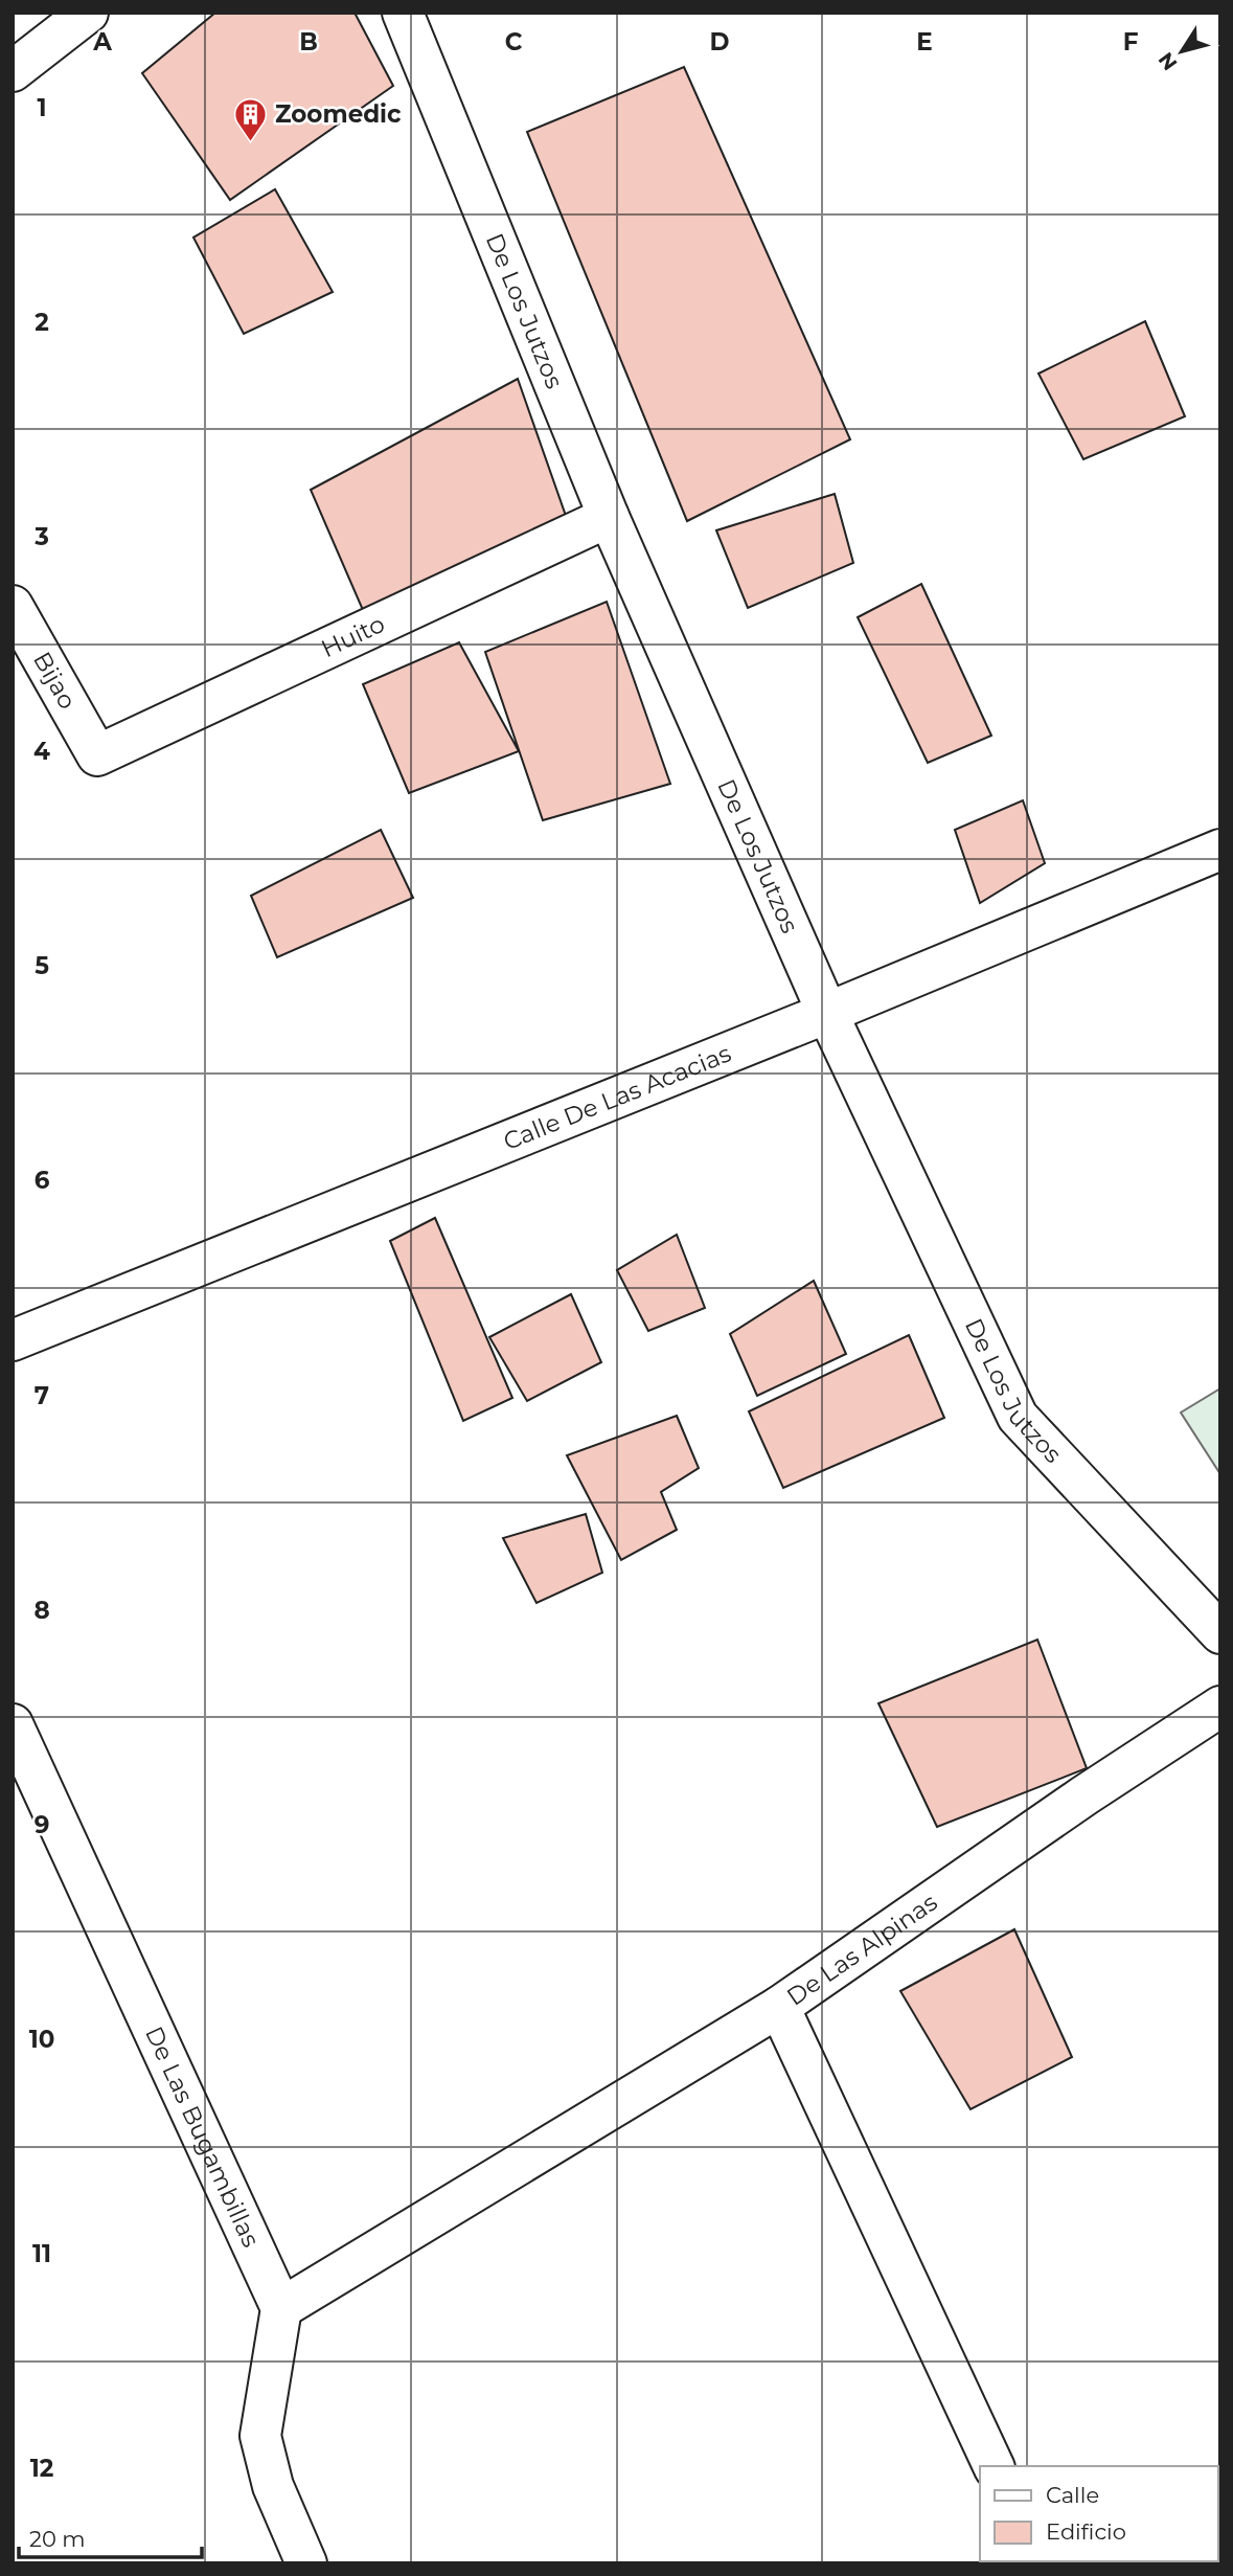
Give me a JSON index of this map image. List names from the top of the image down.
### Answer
{
  "streets": {
    "street": [
      "De Los Jutzos",
      "Huito",
      "Bijao",
      "Calle De Las Acacias",
      "De Las Alpinas",
      "De Las Bugambillas"
    ]
  },
  "crossings": [
    ["De Los Jutzos", "Huito"],
    ["De Los Jutzos", "Calle De Las Acacias"],
    ["Huito", "Bijao"]
  ],
  "places": {
    "building": ["Zoomedic"]
  },
  "legend": ["Calle", "Edificio"],
  "scale_bar": "20 m",
  "north": "bottom left",
  "grid": {
    "columns": [
      "A",
      "B",
      "C",
      "D",
      "E",
      "F"
    ],
    "rows": [
      "1",
      "2",
      "3",
      "4",
      "5",
      "6",
      "7",
      "8",
      "9",
      "10",
      "11",
      "12"
    ]
  }
}
